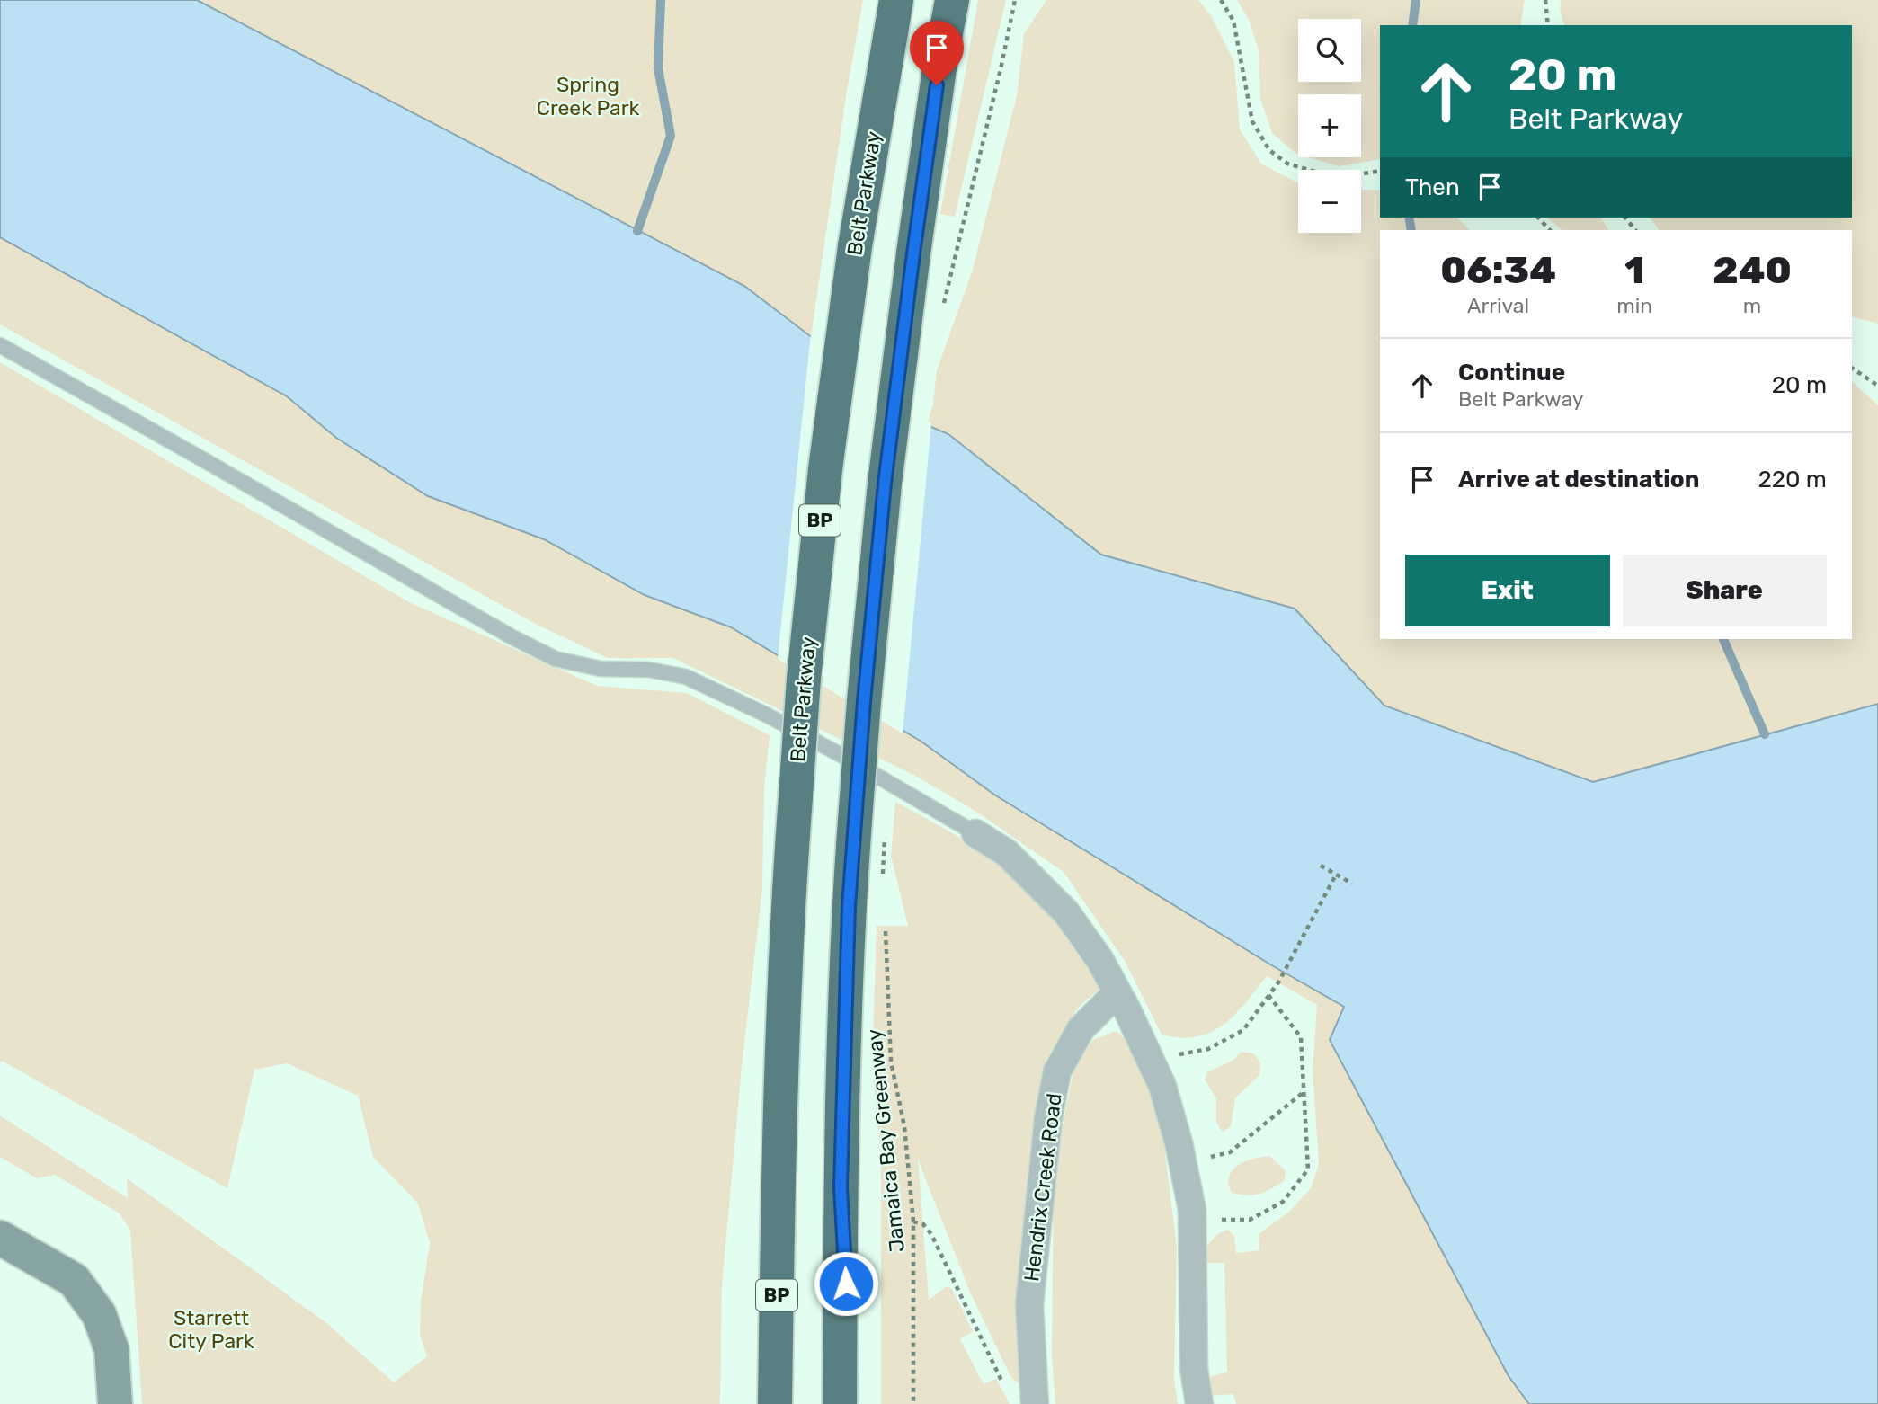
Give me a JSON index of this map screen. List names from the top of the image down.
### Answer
{
  "streets": {
    "highway": ["Belt Parkway", "BP"],
    "street": ["Hendrix Creek Road"],
    "path": ["Jamaica Bay Greenway"]
  },
  "parks": ["Spring Creek Park", "Starrett City Park"],
  "page": {
    "map_buttons": ["+", "−"],
    "turn": ["20 m", "Belt Parkway"],
    "then": "Then",
    "eta": [
      "06:34",
      "Arrival",
      "1",
      "min",
      "240",
      "m"
    ],
    "list": [
      {
        "name": "Continue",
        "note": "Belt Parkway",
        "value": "20 m"
      },
      {
        "name": "Arrive at destination",
        "value": "220 m"
      }
    ],
    "buttons": ["Exit", "Share"]
  }
}
